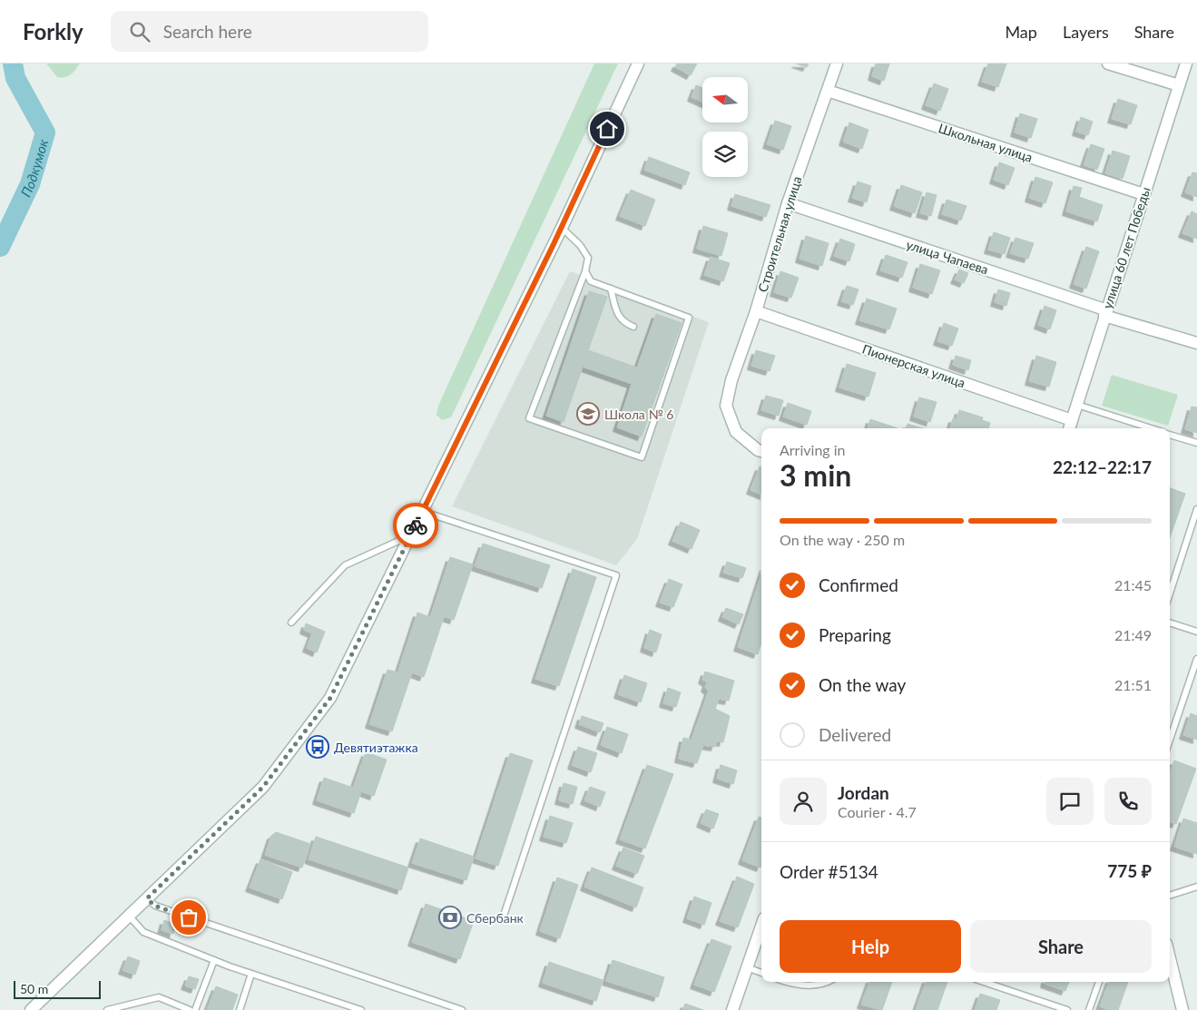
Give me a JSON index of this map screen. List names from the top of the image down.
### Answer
{
  "streets": {
    "street": [
      "Школьная улица",
      "Строительная улица",
      "улица 60 лет Победы",
      "улица Чапаева",
      "Пионерская улица"
    ]
  },
  "crossings": [
    ["Школьная улица", "Строительная улица"],
    ["Школьная улица", "улица 60 лет Победы"],
    ["Строительная улица", "улица Чапаева"],
    ["Строительная улица", "Пионерская улица"],
    ["улица 60 лет Победы", "улица Чапаева"],
    ["улица 60 лет Победы", "Пионерская улица"]
  ],
  "water": ["Подкумок"],
  "places": {
    "school or university": ["Школа № 6"],
    "bus stop": ["Девятиэтажка"],
    "bank": ["Сбербанк"]
  },
  "scale_bar": "50 m",
  "north": "left",
  "page": {
    "header": "Forkly",
    "search": "Search here",
    "nav": ["Map", "Layers", "Share"],
    "heading": ["3 min", "Arriving in", "22:12–22:17"],
    "panel": [
      "Jordan",
      "Courier · 4.7",
      "Order #5134",
      "775 ₽"
    ],
    "bar": "On the way · 250 m",
    "list": [
      ["Confirmed", "21:45"],
      ["Preparing", "21:49"],
      ["On the way", "21:51"],
      "Delivered"
    ],
    "buttons": ["Help", "Share"],
    "scale": "50 m"
  }
}
